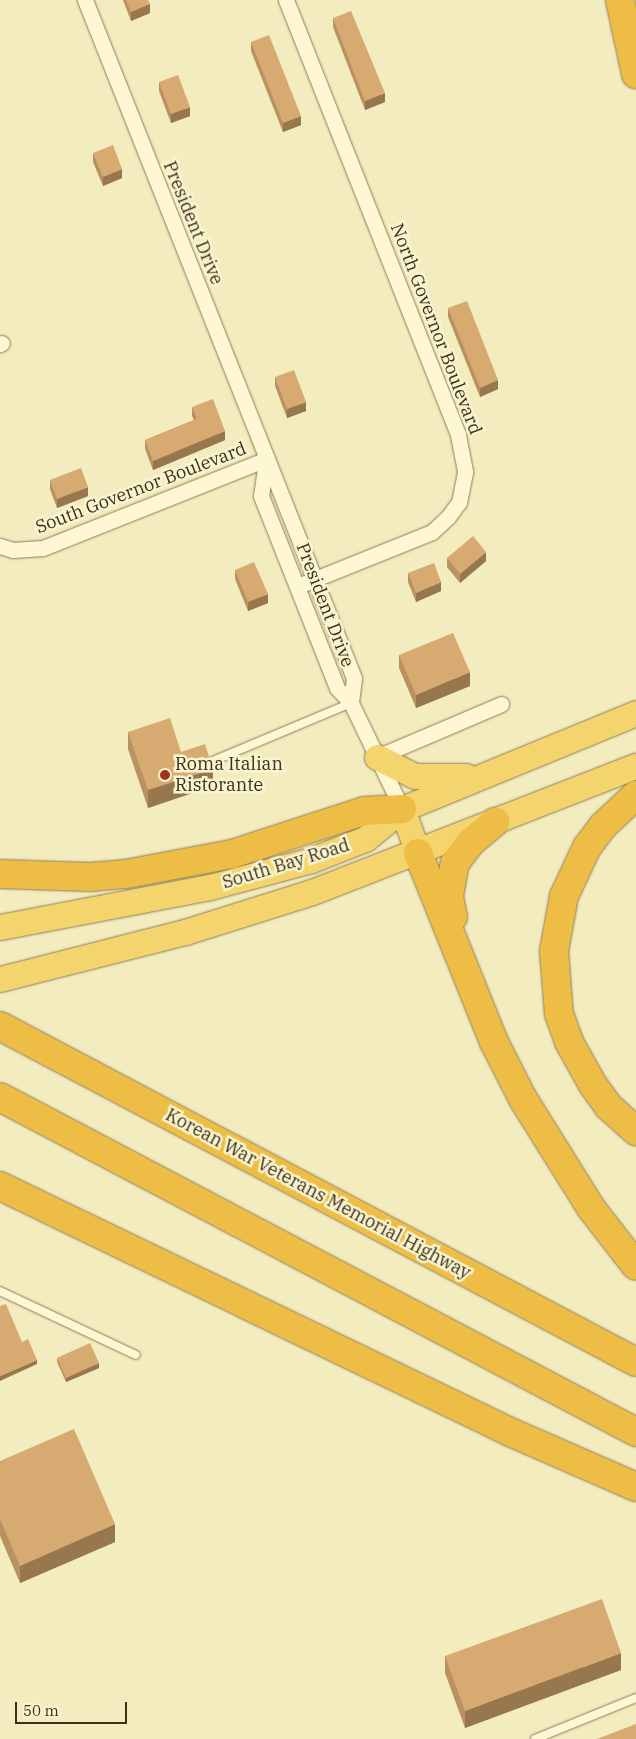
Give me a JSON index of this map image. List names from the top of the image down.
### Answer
{
  "streets": {
    "highway": ["South Bay Road", "Korean War Veterans Memorial Highway"],
    "street": ["President Drive", "North Governor Boulevard", "South Governor Boulevard"]
  },
  "crossings": [
    ["President Drive", "North Governor Boulevard"],
    ["President Drive", "South Governor Boulevard"],
    ["President Drive", "South Bay Road"]
  ],
  "places": ["Roma Italian Ristorante"],
  "scale_bar": "50 m"
}
